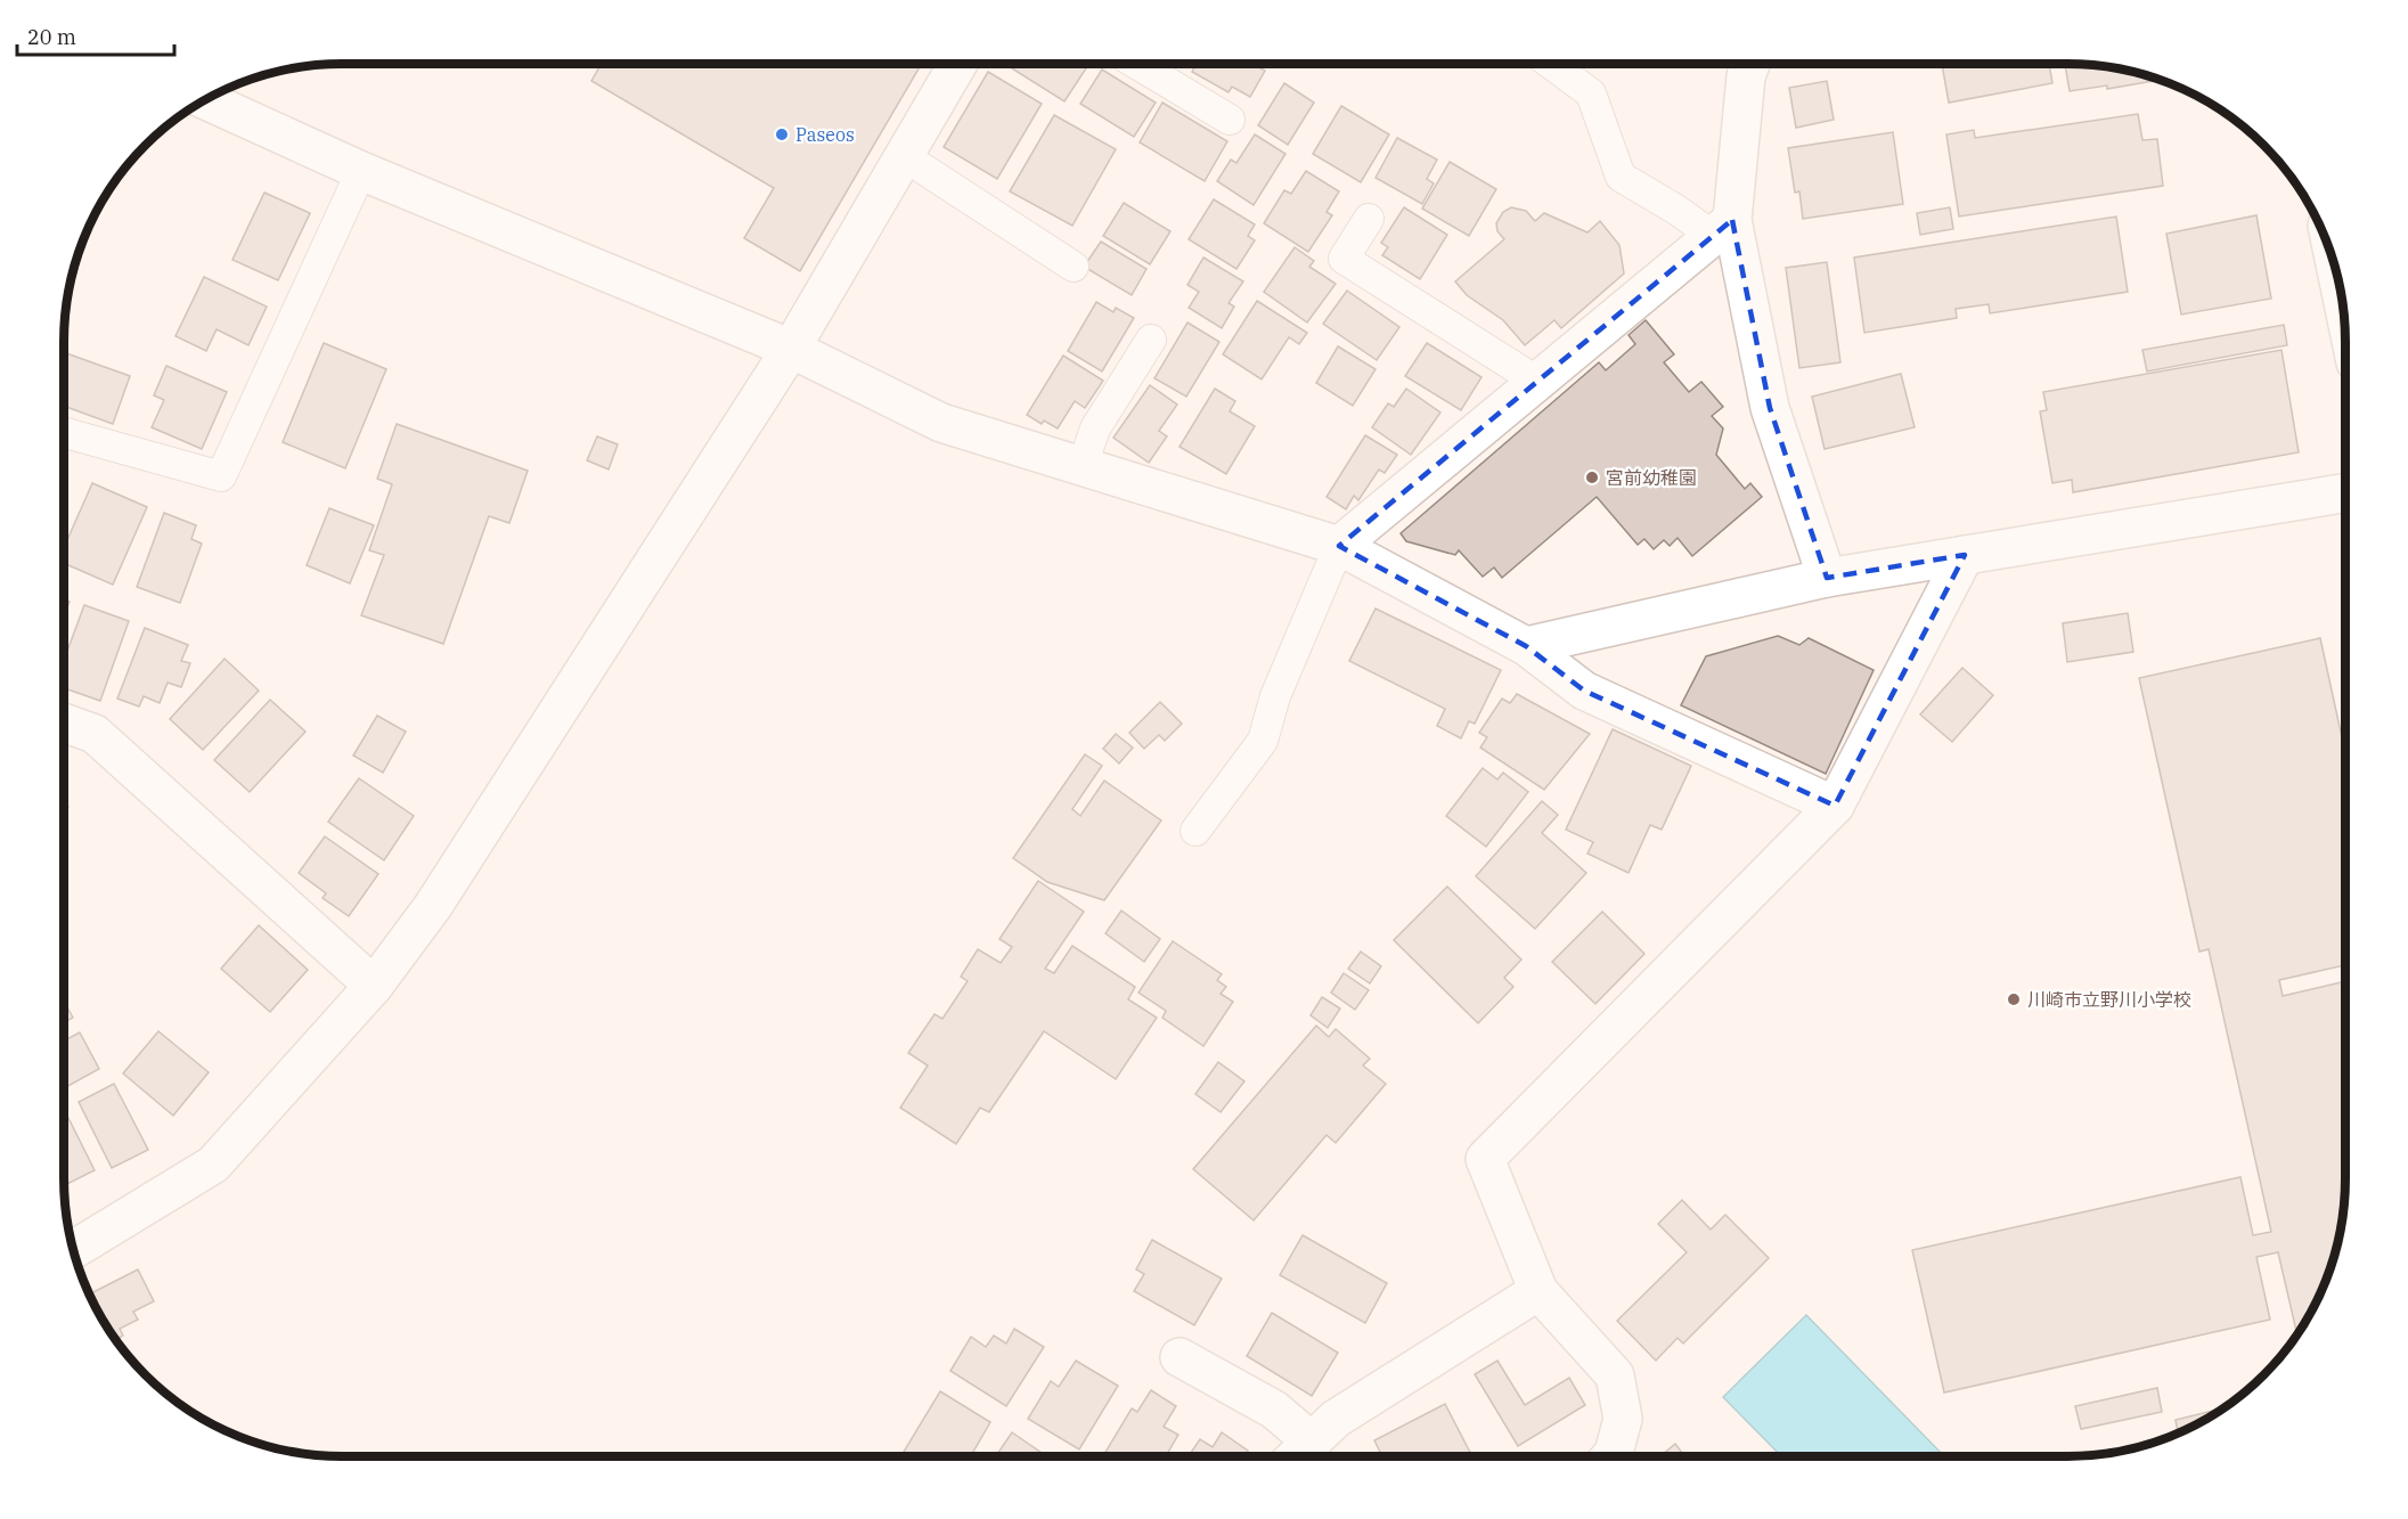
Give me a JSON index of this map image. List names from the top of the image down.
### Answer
{
  "places": ["Paseos", "宮前幼稚園", "川崎市立野川小学校"],
  "scale_bar": "20 m"
}
